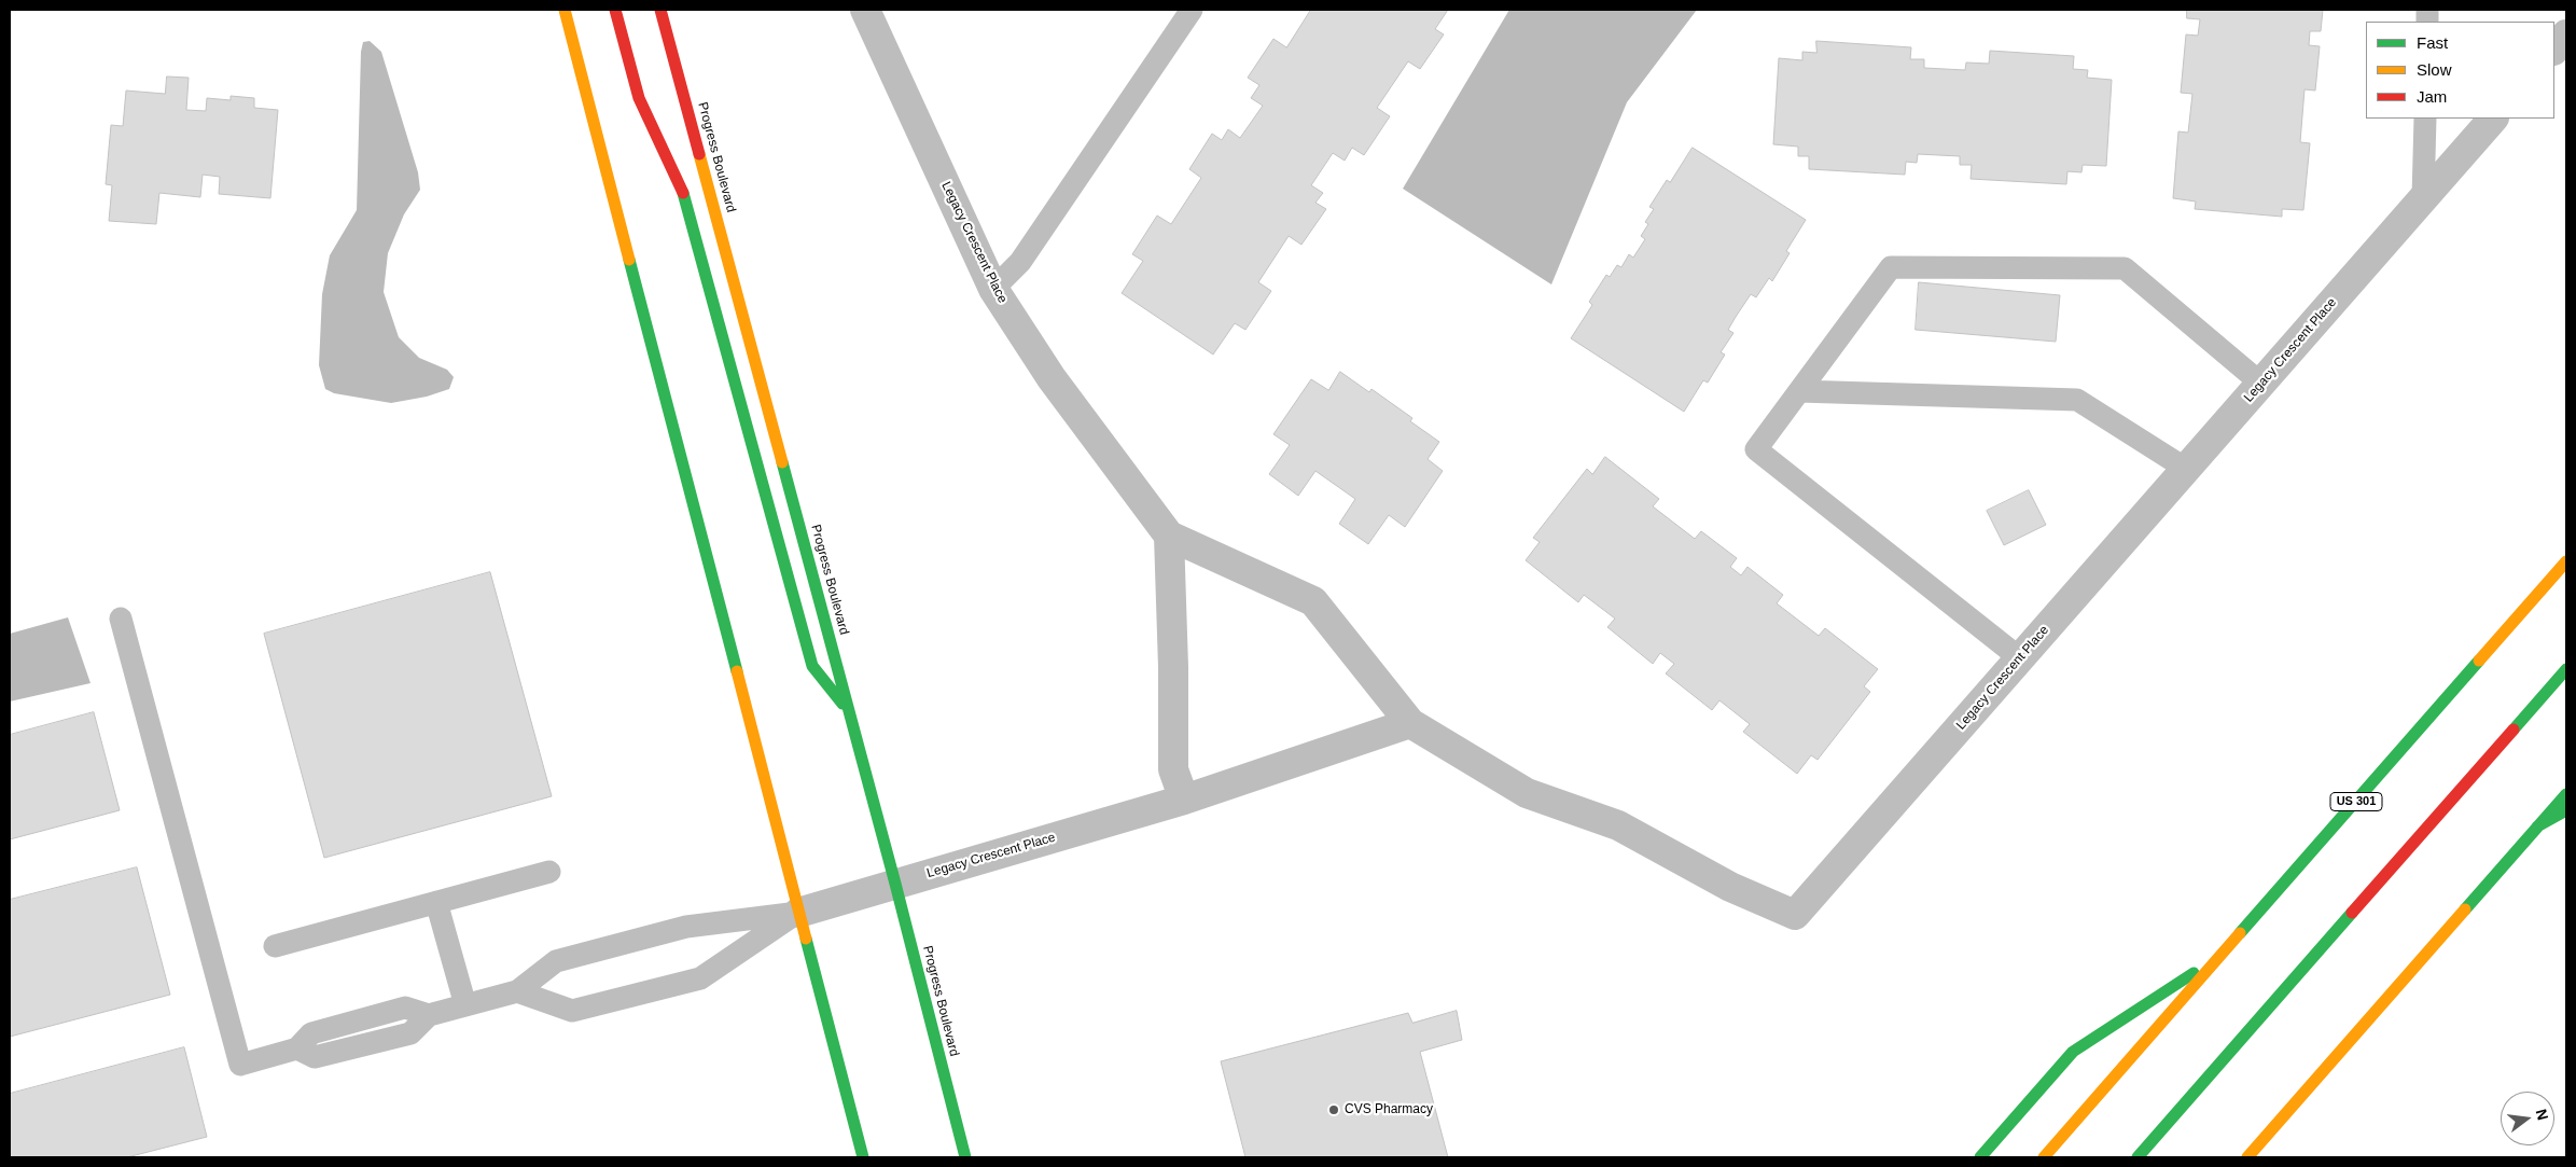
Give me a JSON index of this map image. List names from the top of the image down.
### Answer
{
  "streets": {
    "main road": ["Progress Boulevard", "US 301"],
    "street": ["Legacy Crescent Place"]
  },
  "crossings": [
    ["Progress Boulevard", "Legacy Crescent Place"]
  ],
  "places": ["CVS Pharmacy"],
  "legend": ["Fast", "Slow", "Jam"],
  "north": "right"
}
